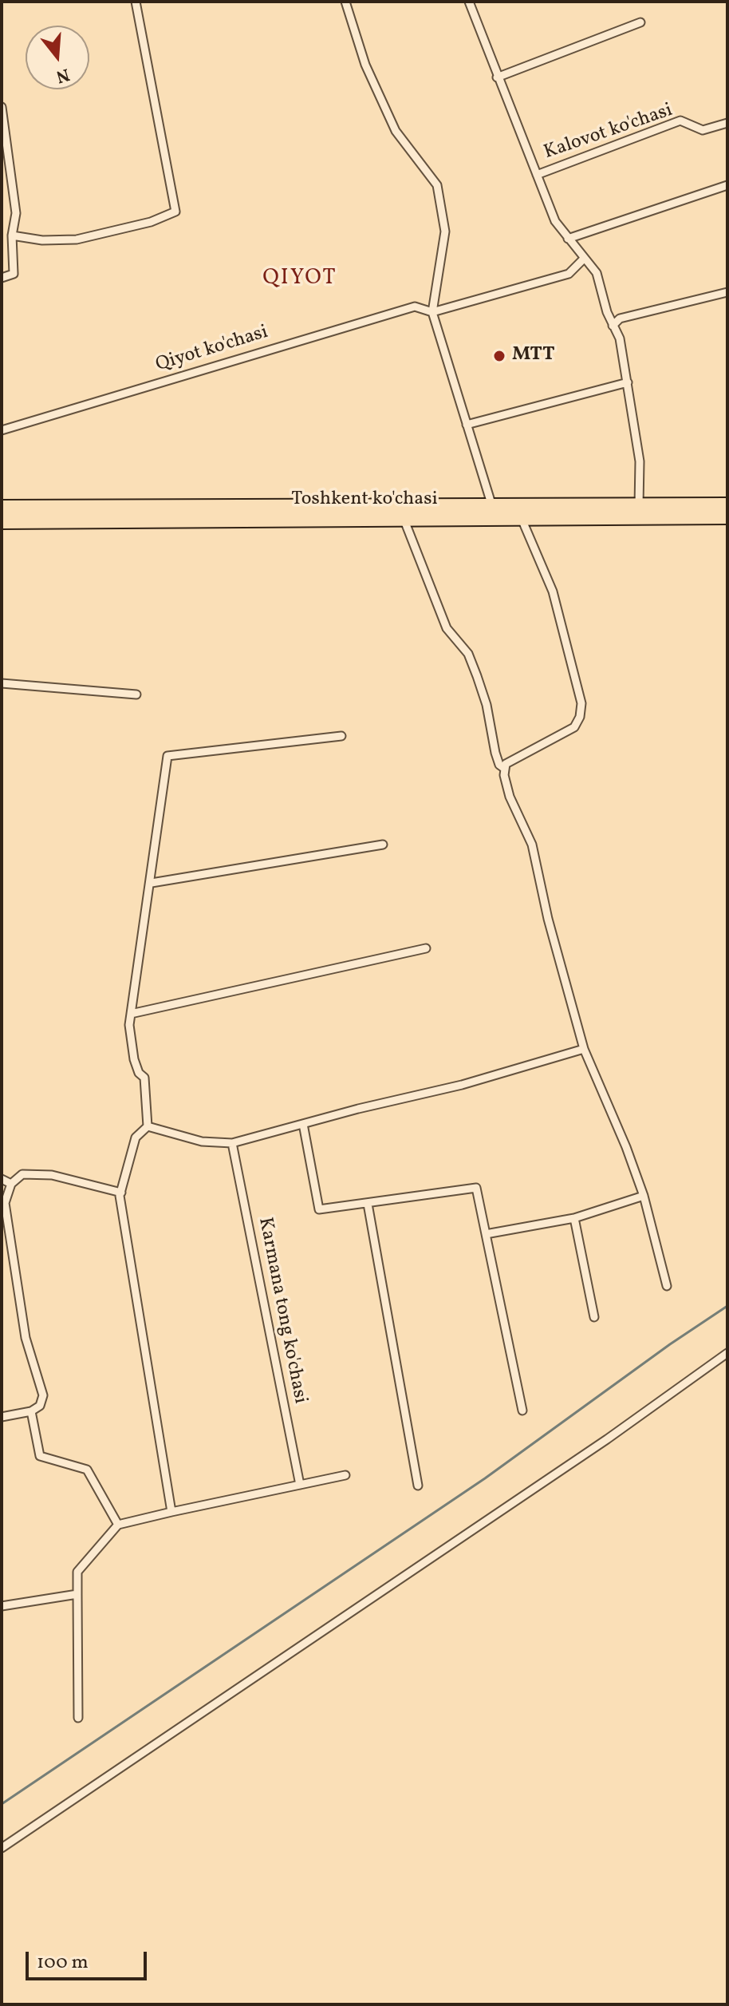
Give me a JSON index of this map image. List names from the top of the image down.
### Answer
{
  "streets": {
    "highway": ["Toshkent ko'chasi"],
    "street": ["Kalovot ko'chasi", "Qiyot ko'chasi", "Karmana tong ko'chasi"]
  },
  "crossings": [
    ["Kalovot ko'chasi", "Qiyot ko'chasi"],
    ["Kalovot ko'chasi", "Toshkent ko'chasi"]
  ],
  "districts": ["QIYOT"],
  "places": ["MTT"],
  "scale_bar": "100 m",
  "north": "bottom"
}
